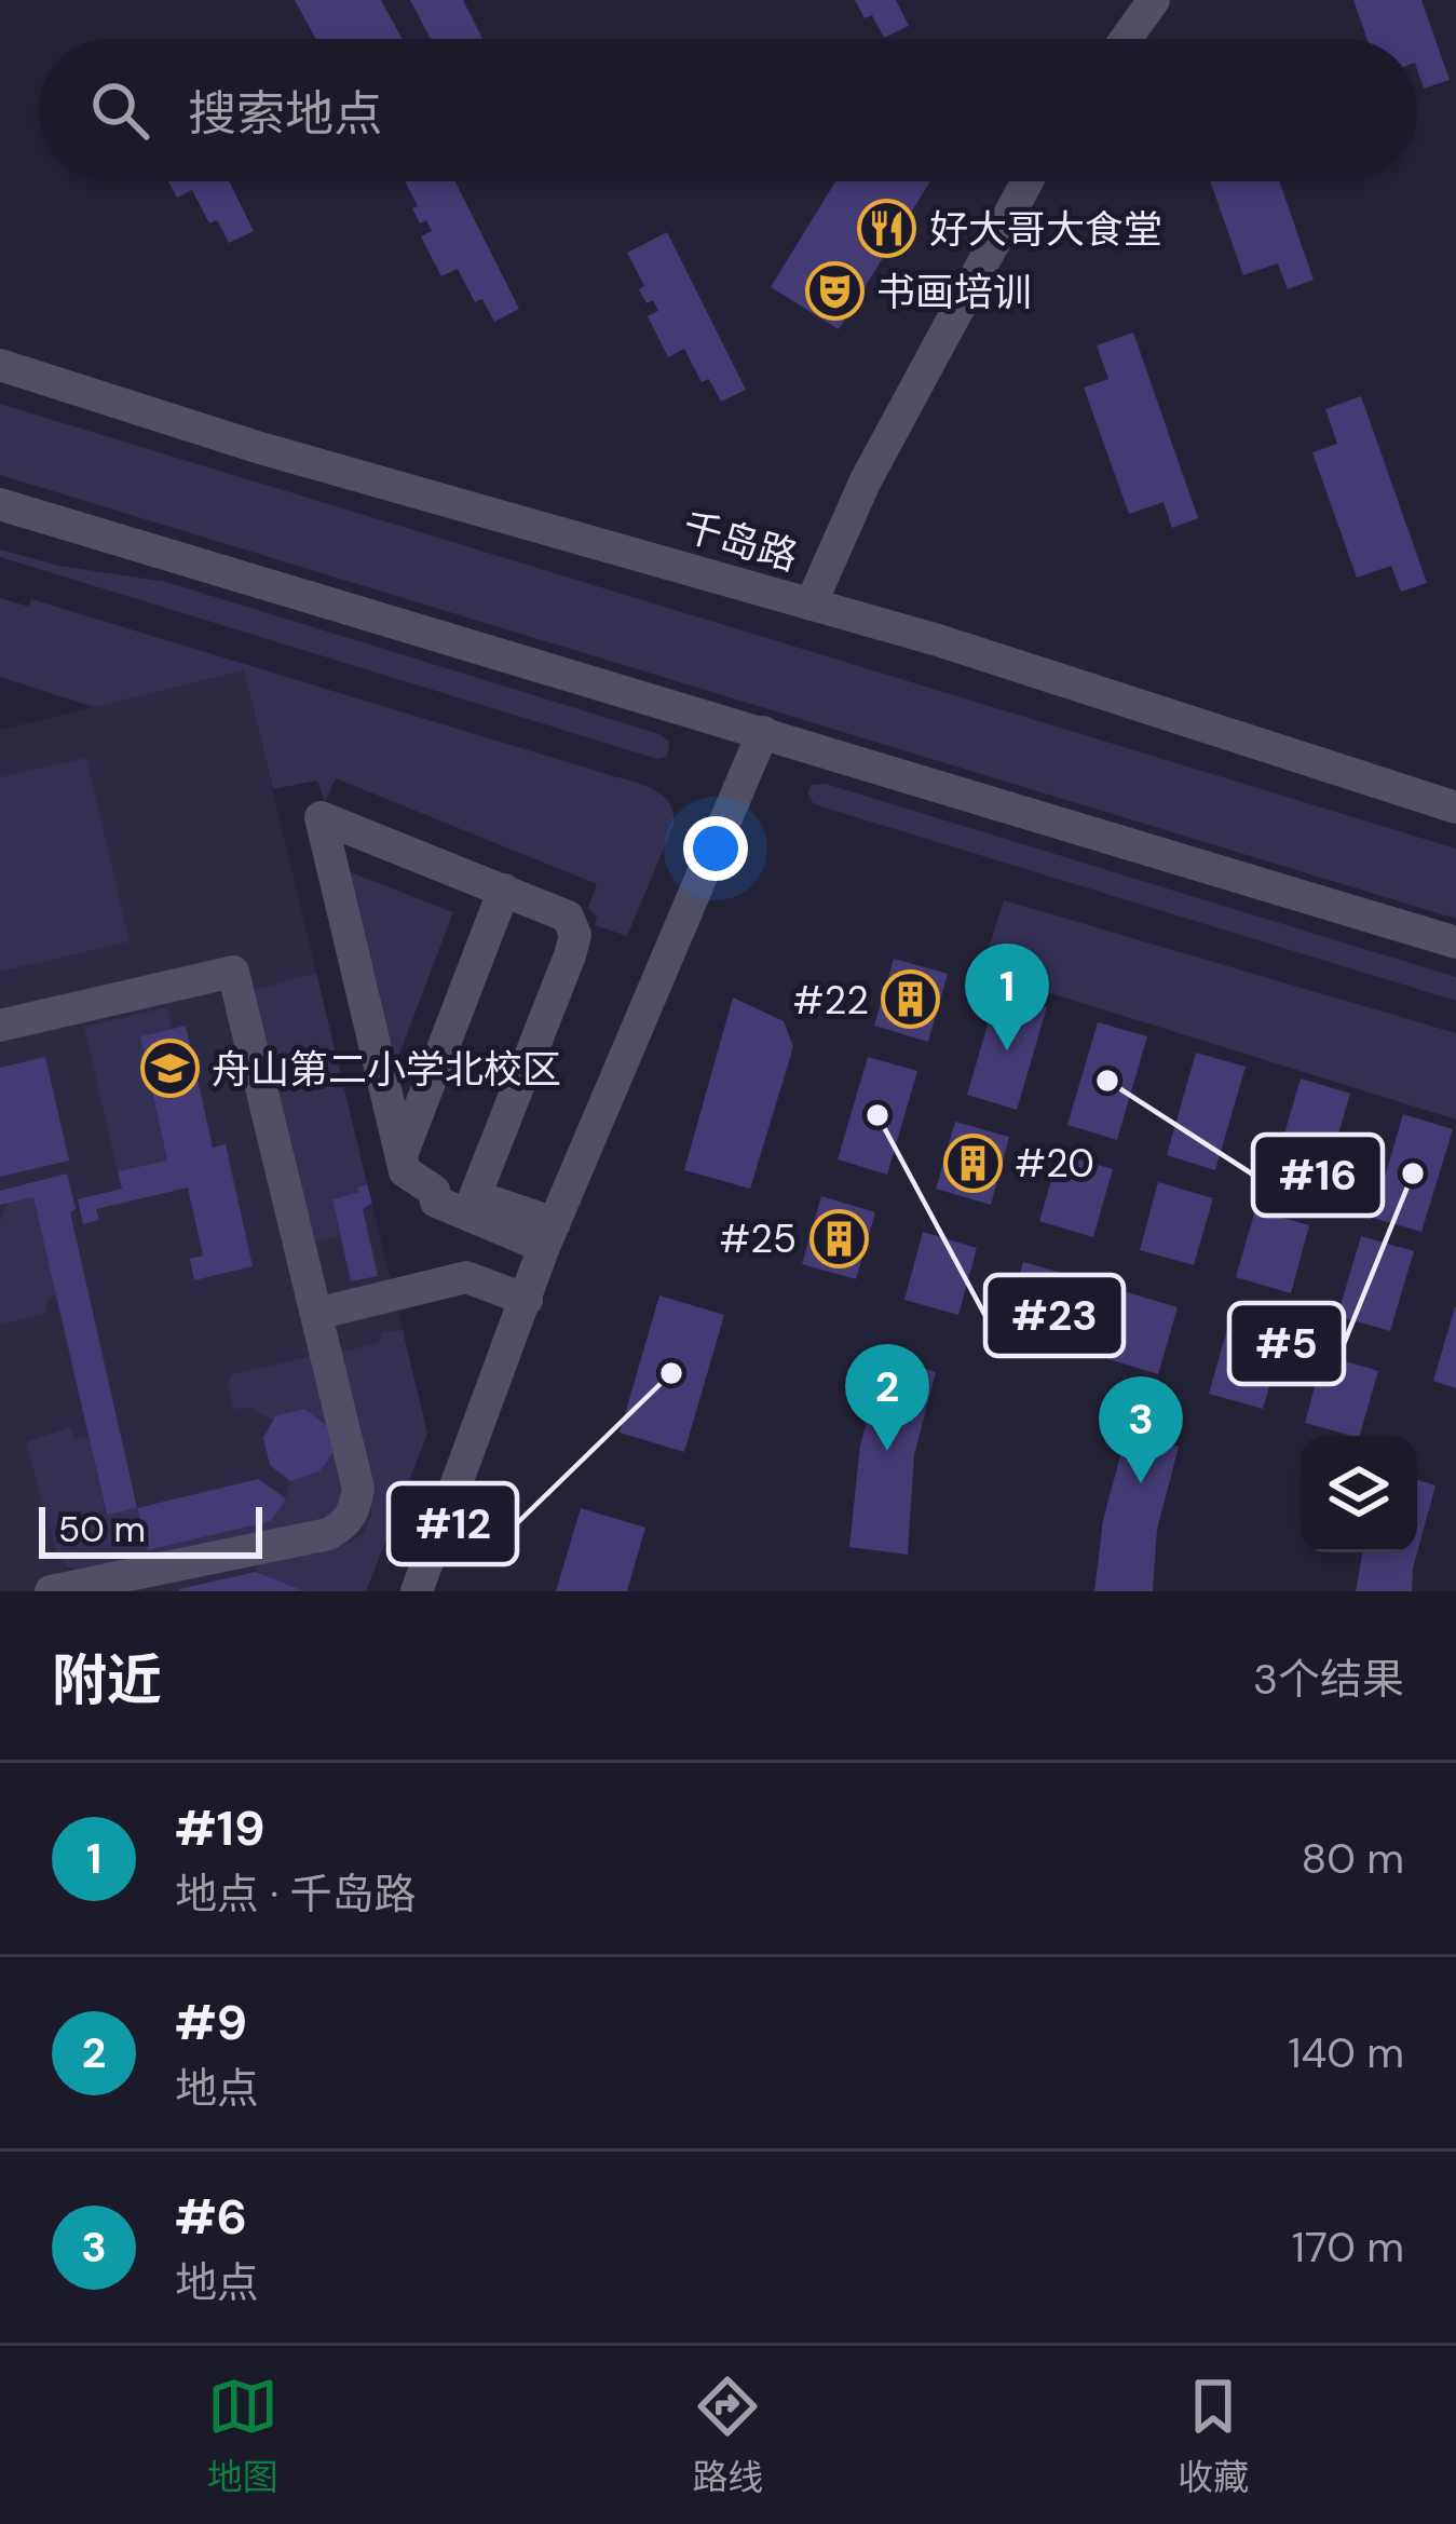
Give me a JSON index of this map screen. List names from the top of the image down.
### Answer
{
  "streets": {
    "street": ["千岛路"]
  },
  "places": {
    "restaurant": ["好大哥大食堂"],
    "theatre": ["书画培训"],
    "building": ["#22", "#20", "#25"],
    "school or university": ["舟山第二小学北校区"],
    "other": [
      "#16",
      "#23",
      "#5",
      "#12"
    ]
  },
  "scale_bar": "50 m",
  "page": {
    "search": "搜索地点",
    "pins": ["1", "2", "3"],
    "scale": "50 m",
    "heading": ["附近", "3个结果"],
    "list": [
      {
        "mark": "1",
        "name": "#19",
        "note": "地点 · 千岛路",
        "value": "80 m"
      },
      {
        "mark": "2",
        "name": "#9",
        "note": "地点",
        "value": "140 m"
      },
      {
        "mark": "3",
        "name": "#6",
        "note": "地点",
        "value": "170 m"
      }
    ],
    "nav": ["地图", "路线", "收藏"]
  }
}
